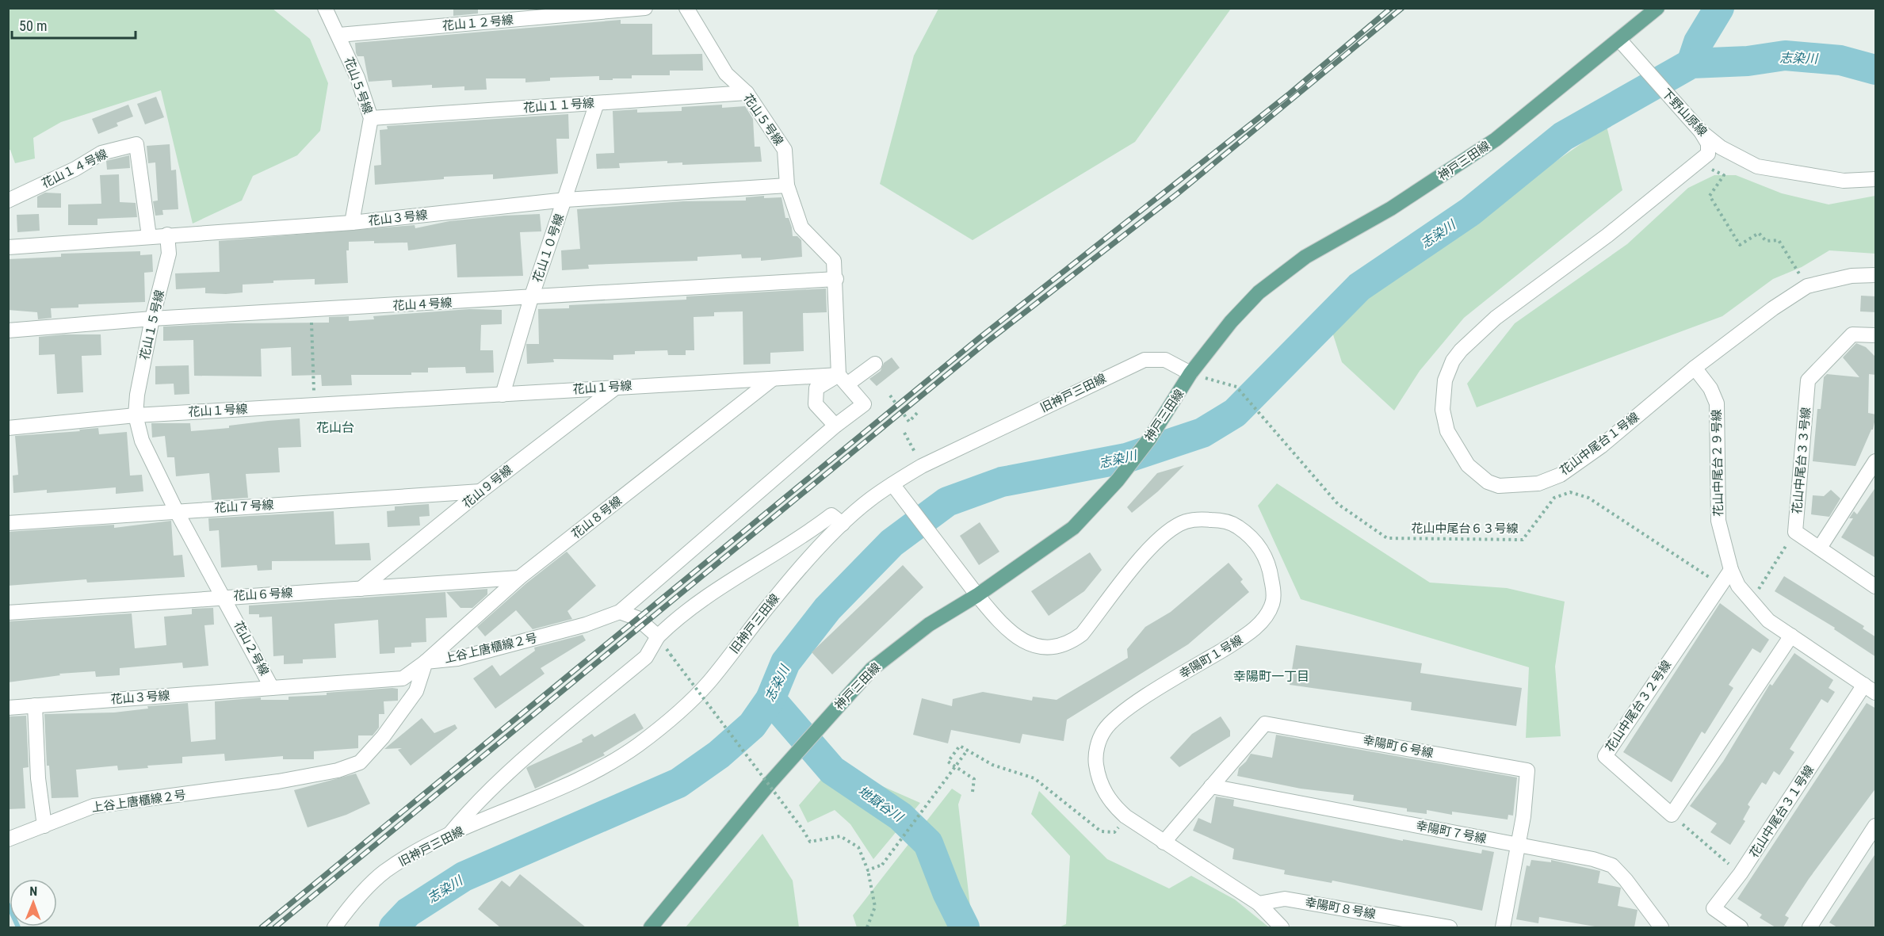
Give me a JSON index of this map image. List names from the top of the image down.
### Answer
{
  "streets": {
    "main road": ["神戸三田線"],
    "street": [
      "花山１２号線",
      "花山５号線",
      "花山１１号線",
      "下野山原線",
      "花山１４号線",
      "花山３号線",
      "花山１０号線",
      "花山４号線",
      "花山１５号線",
      "花山１号線",
      "旧神戸三田線",
      "花山中尾台１号線",
      "花山中尾台３３号線",
      "花山中尾台２９号線",
      "花山９号線",
      "花山７号線",
      "花山８号線",
      "花山６号線",
      "花山２号線",
      "上谷上唐櫃線２号",
      "幸陽町１号線",
      "花山中尾台３２号線",
      "幸陽町６号線",
      "花山中尾台３１号線",
      "幸陽町７号線",
      "幸陽町８号線"
    ],
    "path": ["花山中尾台６３号線"]
  },
  "crossings": [
    ["花山１２号線", "花山５号線"],
    ["花山５号線", "花山１１号線"],
    ["花山５号線", "花山３号線"],
    ["花山５号線", "花山４号線"],
    ["花山５号線", "花山１号線"],
    ["花山１１号線", "花山１０号線"],
    ["下野山原線", "神戸三田線"],
    ["下野山原線", "花山中尾台１号線"],
    ["神戸三田線", "旧神戸三田線"],
    ["神戸三田線", "花山中尾台６３号線"],
    ["神戸三田線", "幸陽町１号線"],
    ["花山１４号線", "花山３号線"],
    ["花山３号線", "花山１０号線"],
    ["花山３号線", "花山１５号線"],
    ["花山３号線", "花山２号線"],
    ["花山１０号線", "花山４号線"],
    ["花山１０号線", "花山１号線"],
    ["花山４号線", "花山１５号線"],
    ["花山１５号線", "花山１号線"],
    ["花山１５号線", "花山２号線"],
    ["花山１号線", "花山９号線"],
    ["花山１号線", "花山８号線"],
    ["花山１号線", "花山２号線"],
    ["旧神戸三田線", "花山中尾台６３号線"],
    ["旧神戸三田線", "幸陽町１号線"],
    ["花山中尾台１号線", "花山中尾台２９号線"],
    ["花山中尾台２９号線", "花山中尾台３２号線"],
    ["花山中尾台２９号線", "花山中尾台３１号線"],
    ["花山９号線", "花山７号線"],
    ["花山９号線", "花山６号線"],
    ["花山７号線", "花山２号線"],
    ["花山８号線", "花山６号線"],
    ["花山８号線", "花山２号線"],
    ["花山８号線", "上谷上唐櫃線２号"],
    ["花山中尾台６３号線", "花山中尾台３２号線"],
    ["花山６号線", "花山２号線"],
    ["花山２号線", "上谷上唐櫃線２号"],
    ["幸陽町１号線", "幸陽町６号線"],
    ["幸陽町１号線", "幸陽町８号線"],
    ["幸陽町６号線", "幸陽町７号線"]
  ],
  "districts": ["花山台", "幸陽町一丁目"],
  "water": ["志染川", "地獄谷川"],
  "scale_bar": "50 m",
  "north": "top"
}
